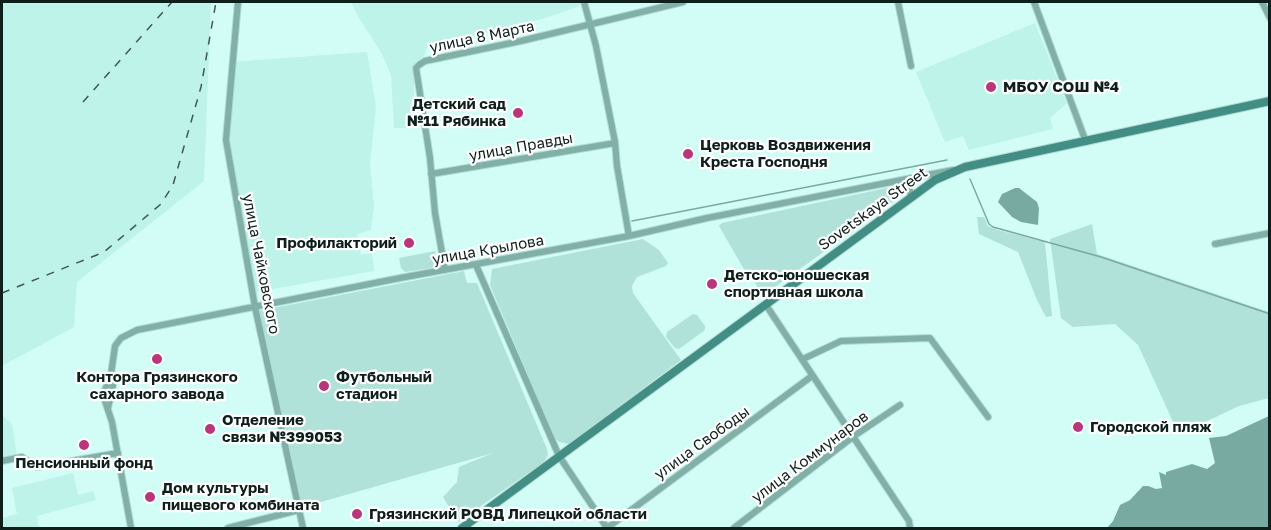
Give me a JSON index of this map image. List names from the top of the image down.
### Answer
{
  "streets": {
    "main road": ["Sovetskaya Street"],
    "street": [
      "улица 8 Марта",
      "улица Правды",
      "улица Крылова",
      "улица Чайковского",
      "улица Свободы",
      "улица Коммунаров"
    ]
  },
  "crossings": [
    ["улица 8 Марта", "улица Правды"],
    ["улица 8 Марта", "улица Крылова"],
    ["Sovetskaya Street", "улица Крылова"],
    ["улица Крылова", "улица Чайковского"]
  ],
  "places": [
    "МБОУ СОШ №4",
    "Детский сад №11 Рябинка",
    "Церковь Воздвижения Креста Господня",
    "Профилакторий",
    "Детско-юношеская спортивная школа",
    "Контора Грязинского сахарного завода",
    "Футбольный стадион",
    "Городской пляж",
    "Отделение связи №399053",
    "Пенсионный фонд",
    "Дом культуры пищевого комбината",
    "Грязинский РОВД Липецкой области"
  ]
}
